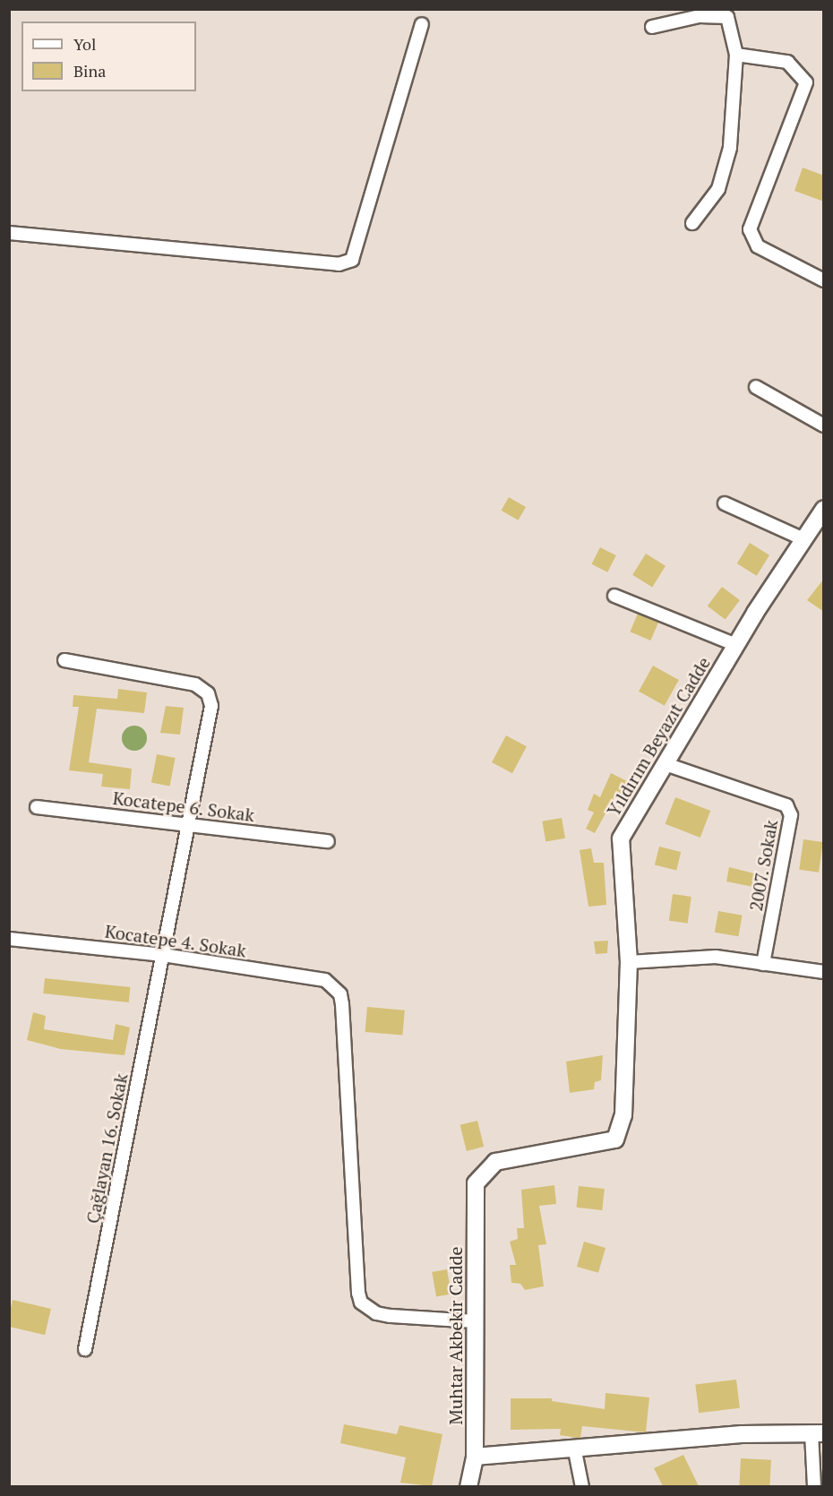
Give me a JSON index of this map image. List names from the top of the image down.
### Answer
{
  "streets": {
    "street": [
      "Yıldırım Beyazıt Cadde",
      "Kocatepe 6. Sokak",
      "2007. Sokak",
      "Kocatepe 4. Sokak",
      "Çağlayan 16. Sokak",
      "Muhtar Akbekir Cadde"
    ]
  },
  "crossings": [
    ["Yıldırım Beyazıt Cadde", "2007. Sokak"],
    ["Yıldırım Beyazıt Cadde", "Muhtar Akbekir Cadde"],
    ["Kocatepe 6. Sokak", "Çağlayan 16. Sokak"],
    ["Kocatepe 4. Sokak", "Çağlayan 16. Sokak"],
    ["Kocatepe 4. Sokak", "Muhtar Akbekir Cadde"]
  ],
  "legend": ["Yol", "Bina"]
}
